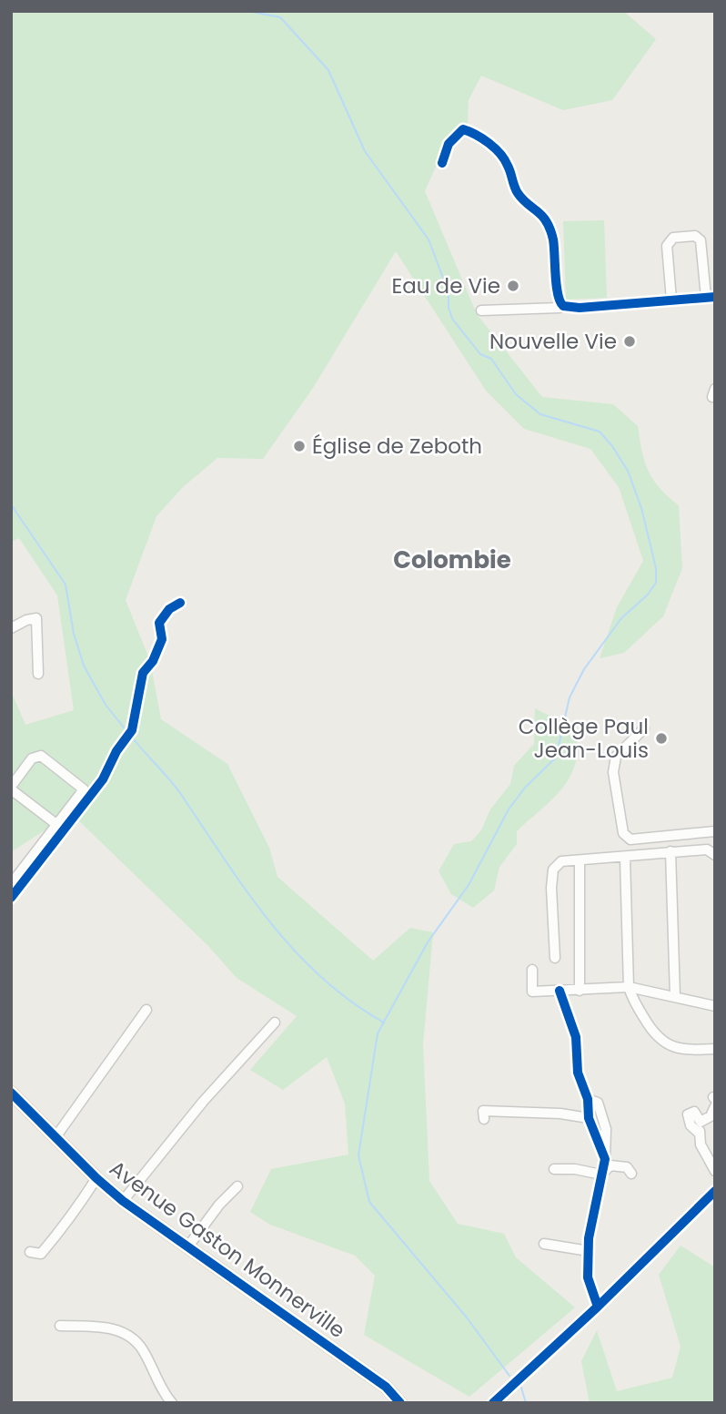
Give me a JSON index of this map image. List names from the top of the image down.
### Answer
{
  "streets": {
    "main road": ["Avenue Gaston Monnerville"]
  },
  "districts": ["Colombie"],
  "places": [
    "Eau de Vie",
    "Nouvelle Vie",
    "Église de Zeboth",
    "Collège Paul Jean-Louis"
  ]
}
